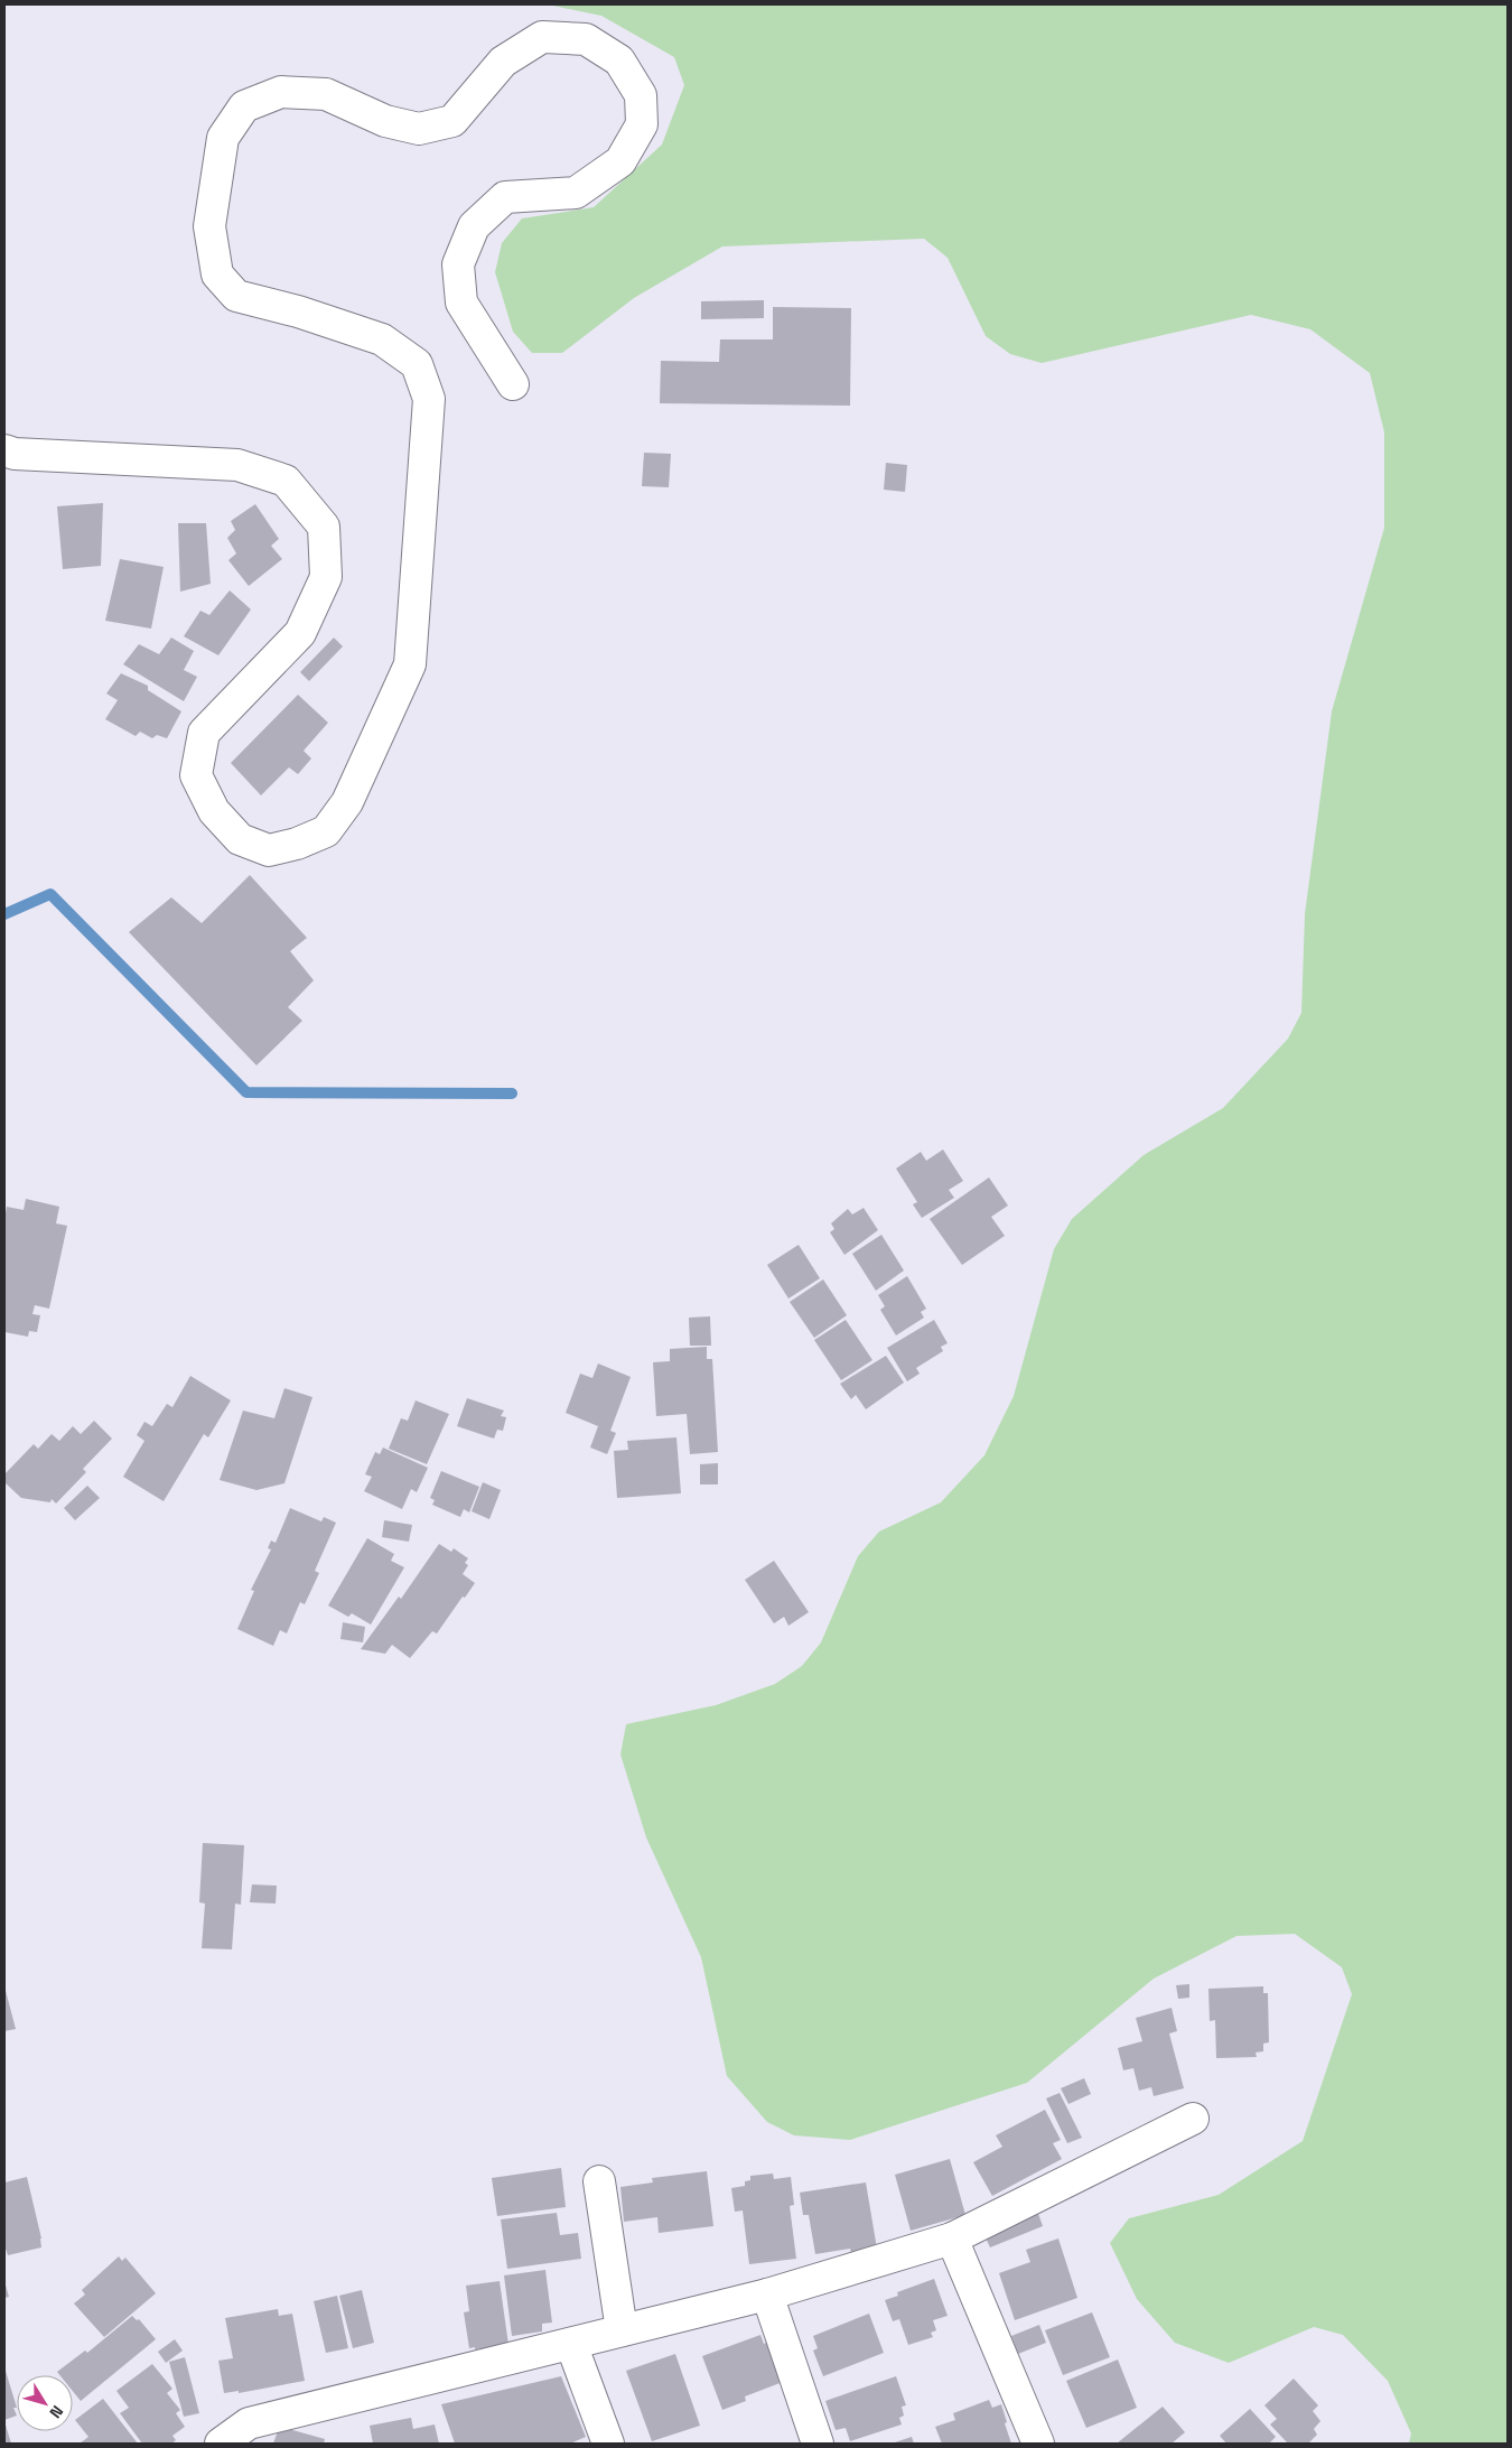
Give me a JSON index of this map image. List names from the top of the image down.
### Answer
{
  "north": "bottom right"
}
